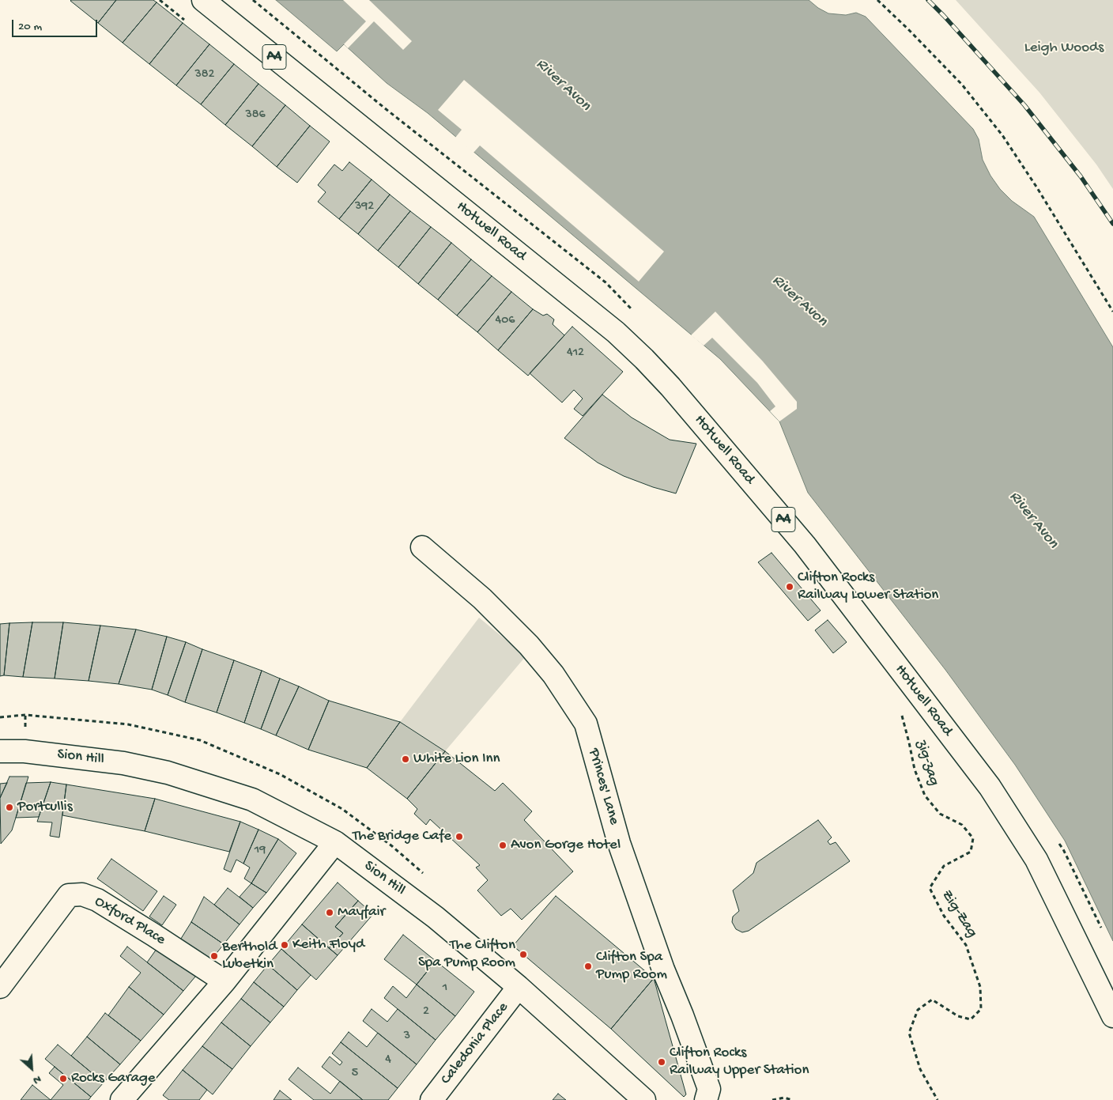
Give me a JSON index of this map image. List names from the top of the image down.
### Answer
{
  "streets": {
    "main road": [
      "A4",
      "Hotwell Road",
      "Sion Hill",
      "Princes' Lane",
      "Oxford Place",
      "Caledonia Place"
    ],
    "path": ["zig-zag", "Zig-Zag"]
  },
  "crossings": [
    ["Sion Hill", "Caledonia Place"],
    ["zig-zag", "Zig-Zag"]
  ],
  "water": ["River Avon"],
  "parks": ["Leigh Woods"],
  "places": [
    "Clifton Rocks Railway Lower Station",
    "White Lion Inn",
    "Portcullis",
    "The Bridge Cafe",
    "Avon Gorge Hotel",
    "Mayfair",
    "Keith Floyd",
    "The Clifton Spa Pump Room",
    "Berthold Lubetkin",
    "Clifton Spa Pump Room",
    "Clifton Rocks Railway Upper Station",
    "Rocks Garage"
  ],
  "house_numbers": [
    "382",
    "386",
    "392",
    "406",
    "412",
    "19",
    "1",
    "2",
    "3",
    "4",
    "5"
  ],
  "scale_bar": "20 m",
  "north": "bottom right"
}
